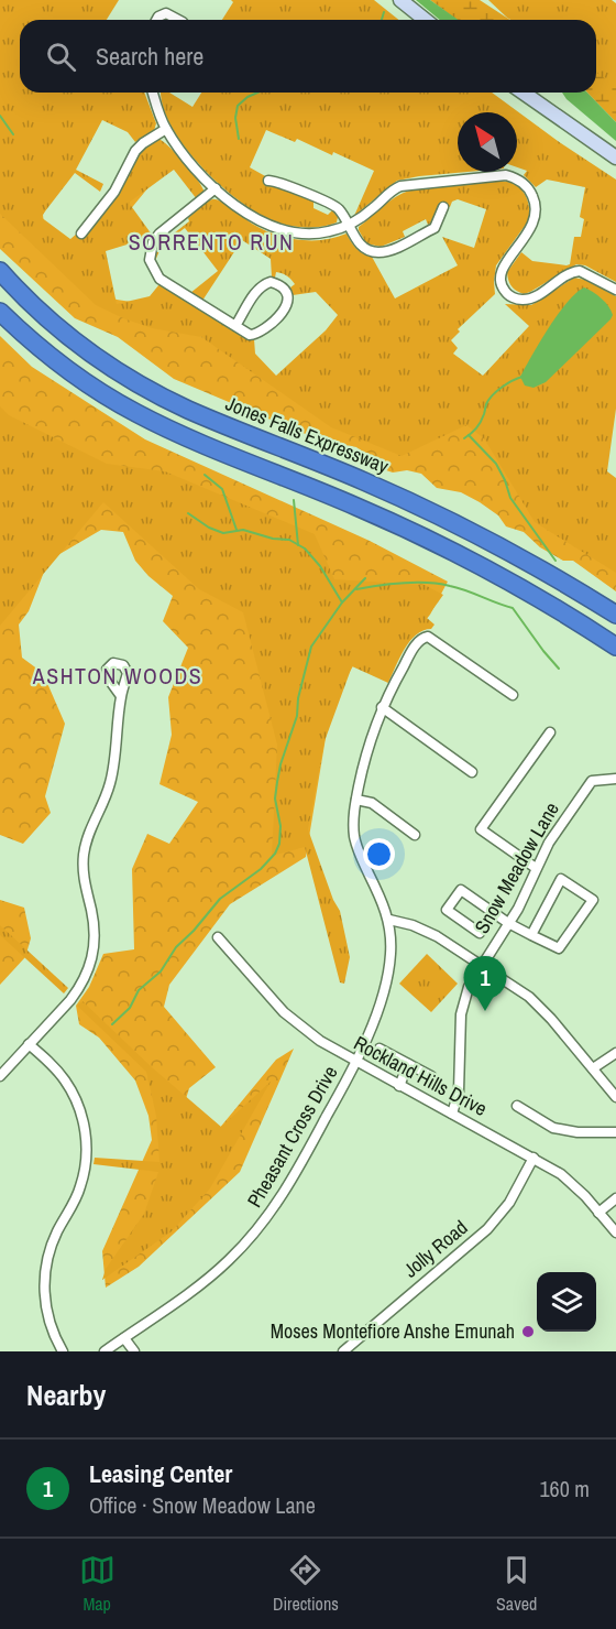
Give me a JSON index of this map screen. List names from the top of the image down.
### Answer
{
  "streets": {
    "highway": ["Jones Falls Expressway"],
    "street": [
      "Snow Meadow Lane",
      "Rockland Hills Drive",
      "Pheasant Cross Drive",
      "Jolly Road"
    ]
  },
  "crossings": [
    ["Snow Meadow Lane", "Rockland Hills Drive"],
    ["Rockland Hills Drive", "Pheasant Cross Drive"],
    ["Rockland Hills Drive", "Jolly Road"]
  ],
  "districts": ["SORRENTO RUN", "ASHTON WOODS"],
  "places": ["Moses Montefiore Anshe Emunah"],
  "north": "top left",
  "page": {
    "search": "Search here",
    "pins": "1",
    "heading": "Nearby",
    "list": [
      {
        "mark": "1",
        "name": "Leasing Center",
        "note": "Office · Snow Meadow Lane",
        "value": "160 m"
      }
    ],
    "nav": ["Map", "Directions", "Saved"]
  }
}
